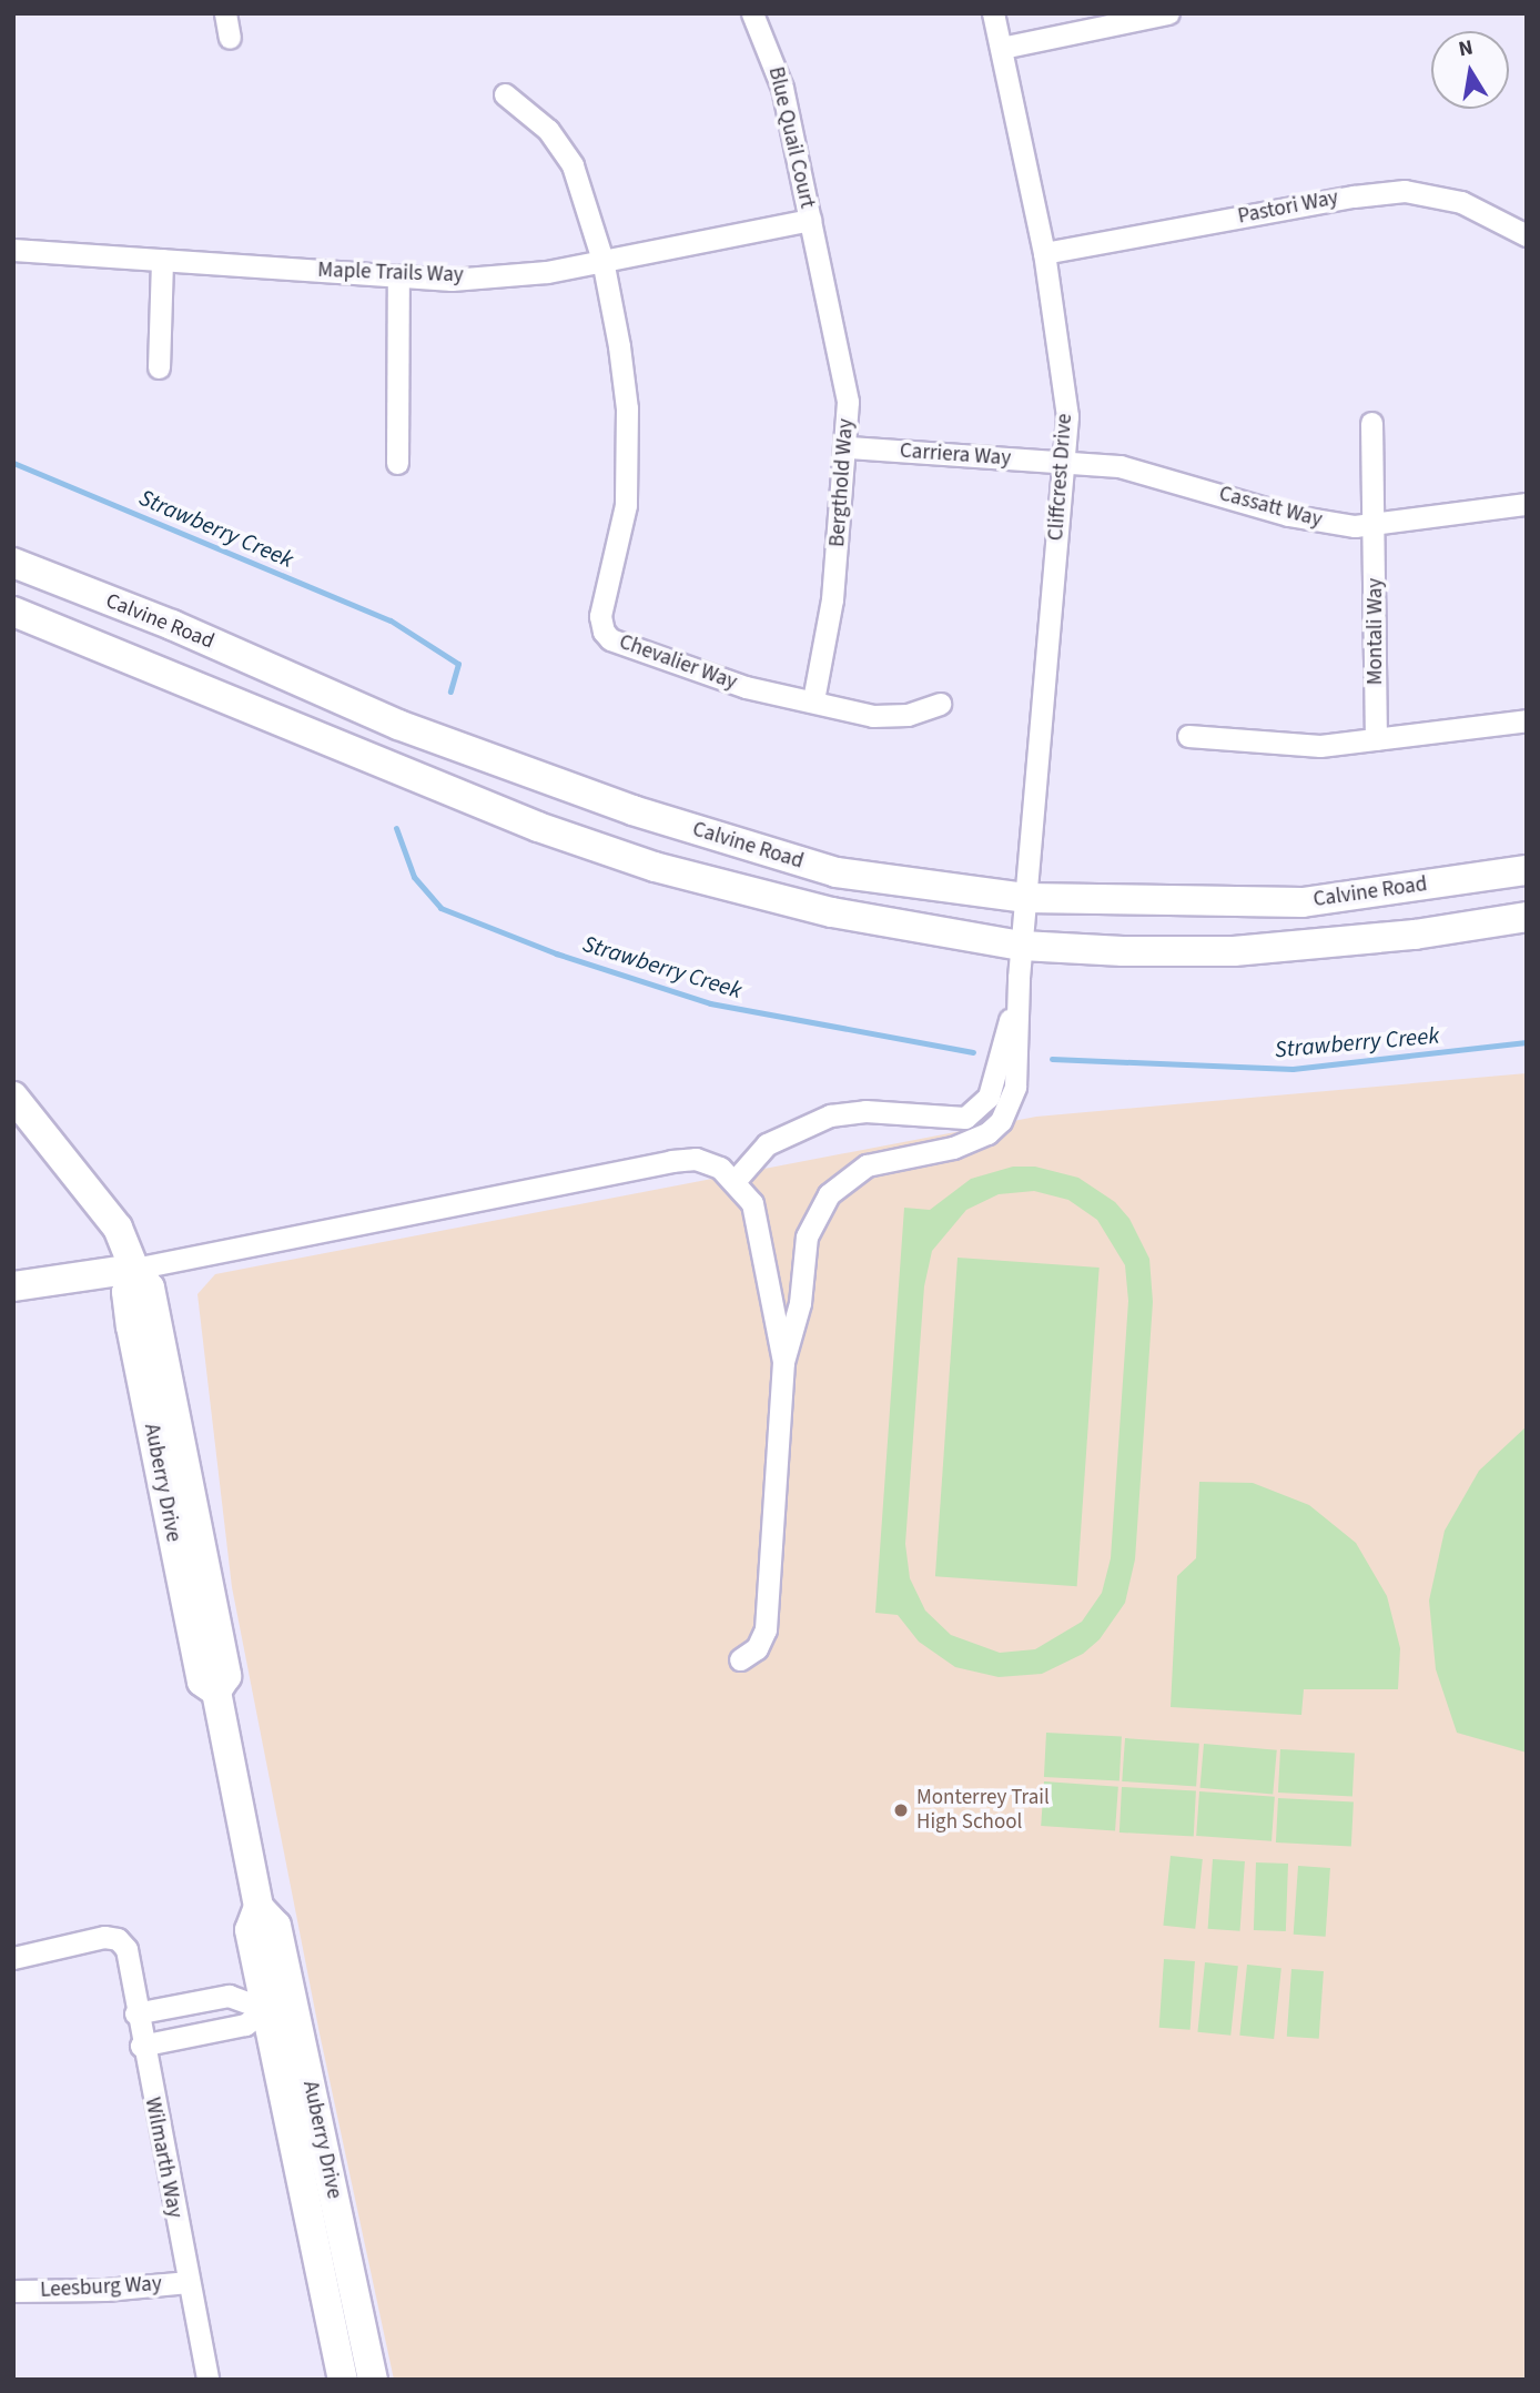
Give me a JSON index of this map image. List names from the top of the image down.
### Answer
{
  "streets": {
    "main road": ["Calvine Road", "Auberry Drive"],
    "street": [
      "Blue Quail Court",
      "Pastori Way",
      "Maple Trails Way",
      "Carriera Way",
      "Cliffcrest Drive",
      "Bergthold Way",
      "Cassatt Way",
      "Montali Way",
      "Chevalier Way",
      "Wilmarth Way",
      "Leesburg Way"
    ]
  },
  "crossings": [
    ["Blue Quail Court", "Maple Trails Way"],
    ["Blue Quail Court", "Bergthold Way"],
    ["Pastori Way", "Cliffcrest Drive"],
    ["Maple Trails Way", "Bergthold Way"],
    ["Maple Trails Way", "Chevalier Way"],
    ["Carriera Way", "Cliffcrest Drive"],
    ["Carriera Way", "Bergthold Way"],
    ["Carriera Way", "Cassatt Way"],
    ["Cliffcrest Drive", "Cassatt Way"],
    ["Cliffcrest Drive", "Calvine Road"],
    ["Bergthold Way", "Chevalier Way"],
    ["Cassatt Way", "Montali Way"],
    ["Wilmarth Way", "Leesburg Way"]
  ],
  "water": ["Strawberry Creek"],
  "places": ["Monterrey Trail High School"],
  "north": "top"
}
